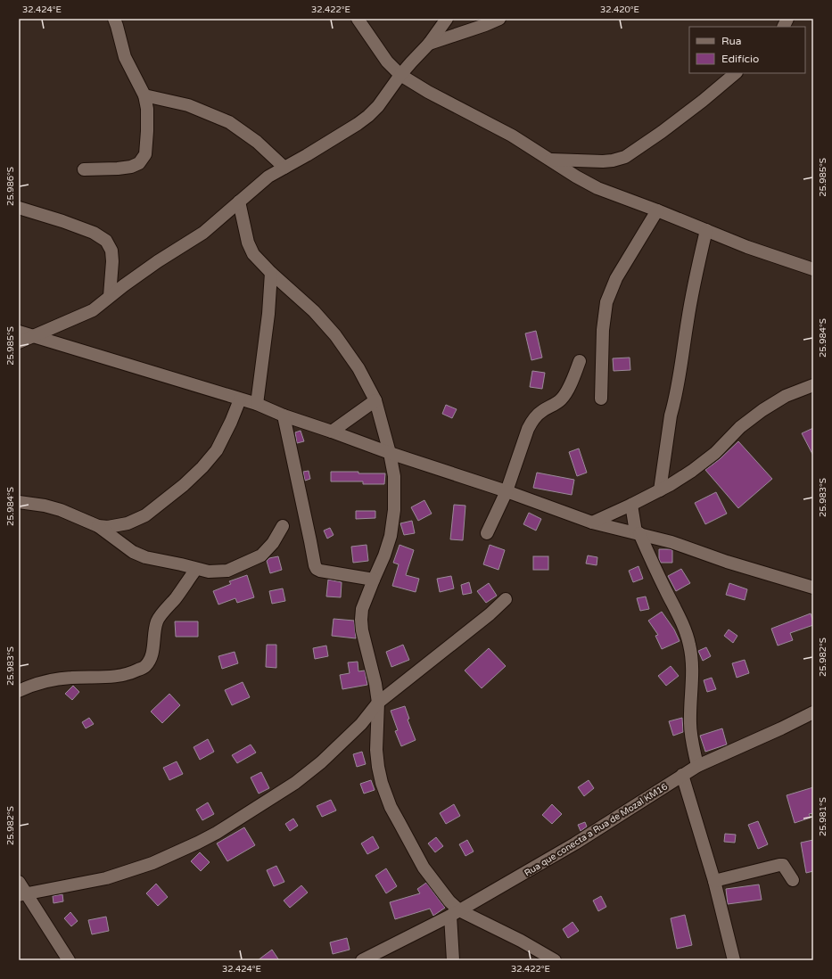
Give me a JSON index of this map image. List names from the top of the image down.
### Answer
{
  "streets": {
    "street": ["Rua que conecta a Rua de Mozal KM16"]
  },
  "legend": ["Rua", "Edifício"],
  "coordinates": [
    "32.424°E",
    "32.422°E",
    "32.420°E",
    "25.985°S",
    "25.986°S",
    "25.984°S",
    "25.983°S",
    "25.982°S",
    "25.981°S"
  ]
}
